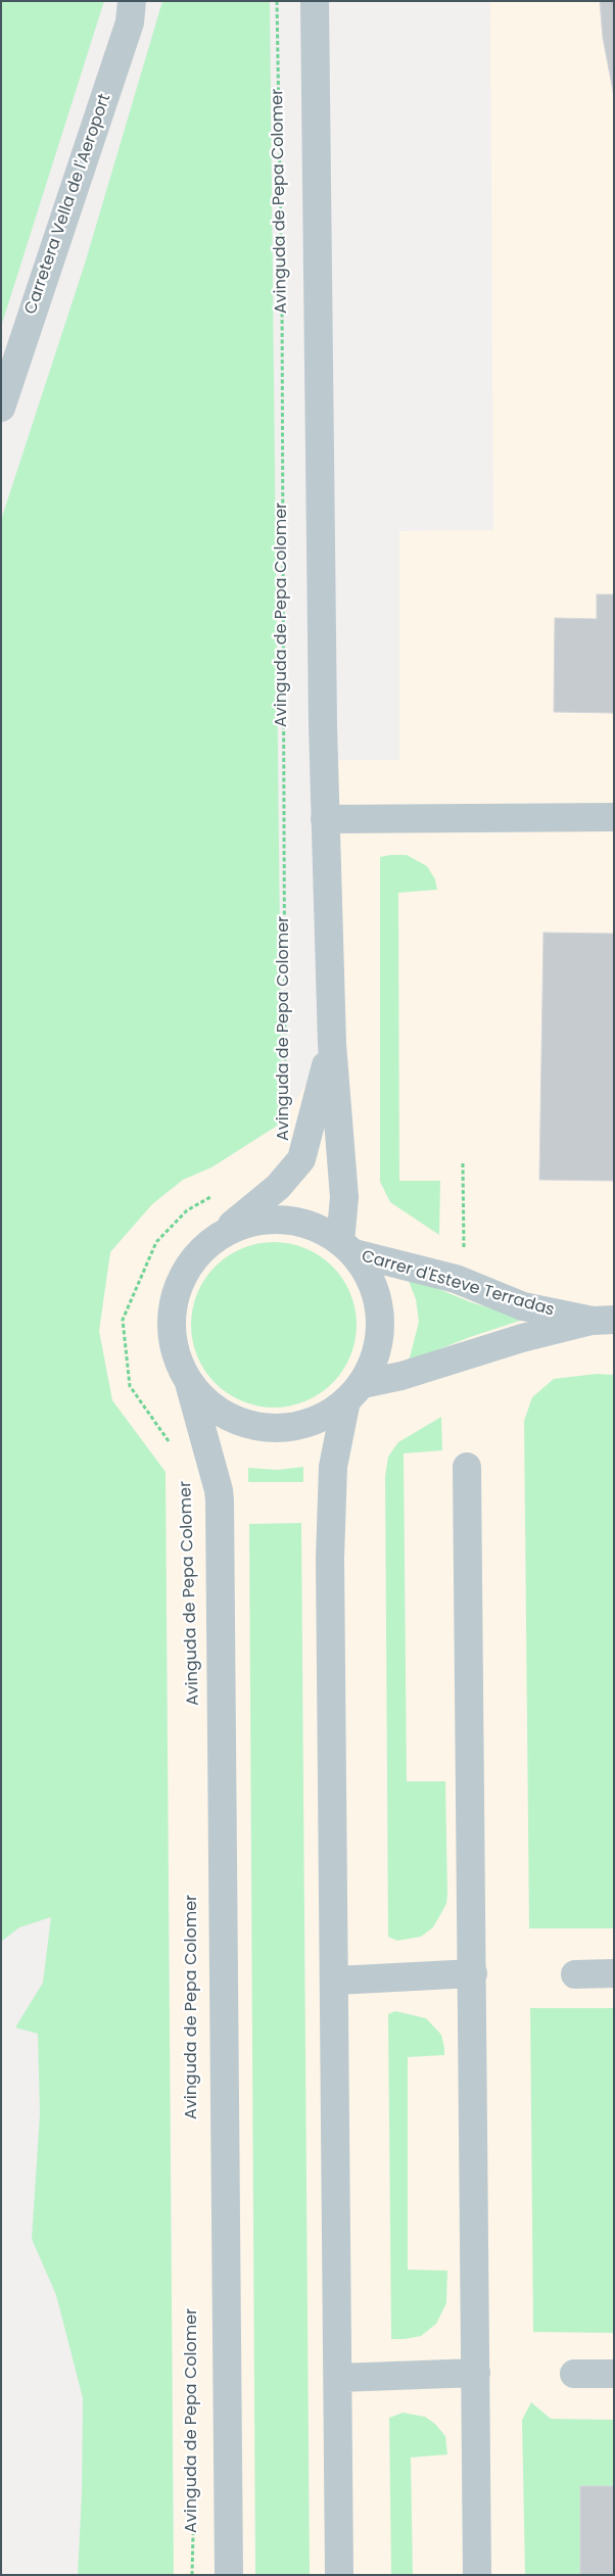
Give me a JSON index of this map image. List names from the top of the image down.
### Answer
{
  "streets": {
    "street": ["Avinguda de Pepa Colomer", "Carretera Vella de l'Aeroport", "Carrer d'Esteve Terradas"]
  },
  "crossings": [
    ["Avinguda de Pepa Colomer", "Carrer d'Esteve Terradas"]
  ]
}
